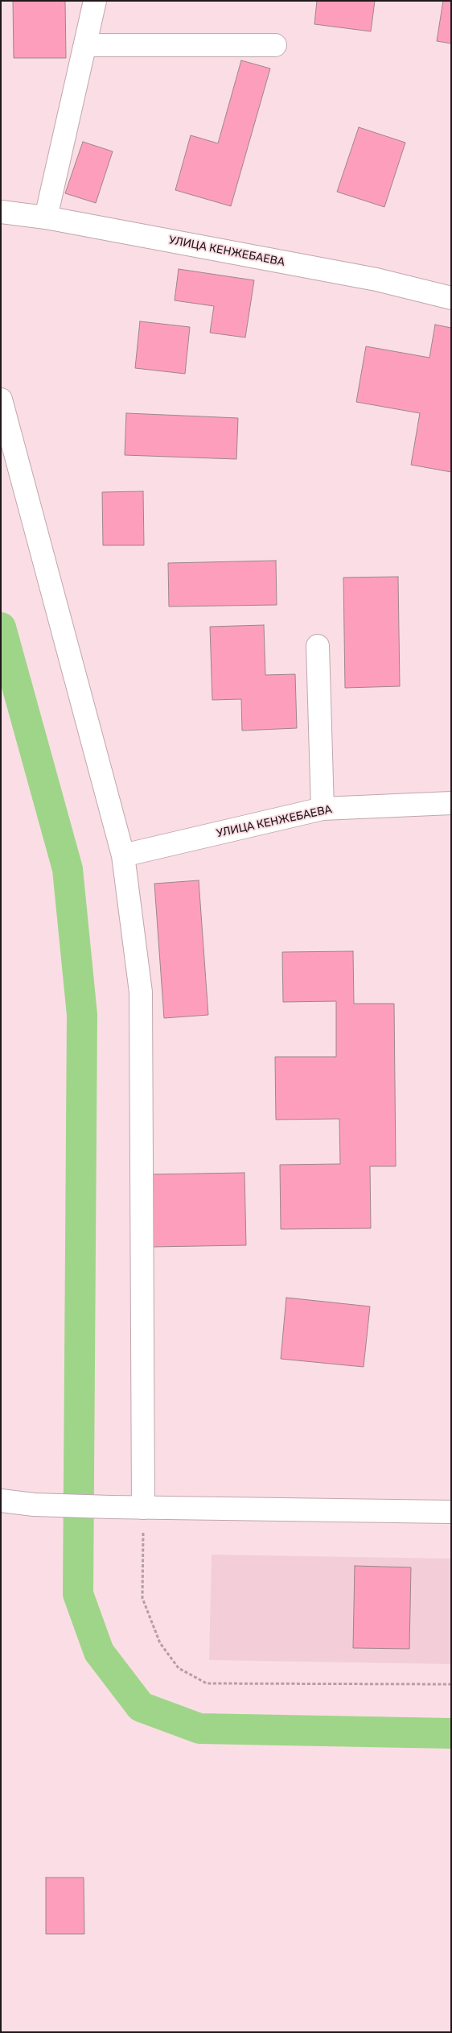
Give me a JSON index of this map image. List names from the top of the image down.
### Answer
{
  "streets": {
    "street": ["УЛИЦА КЕНЖЕБАЕВА"]
  }
}
